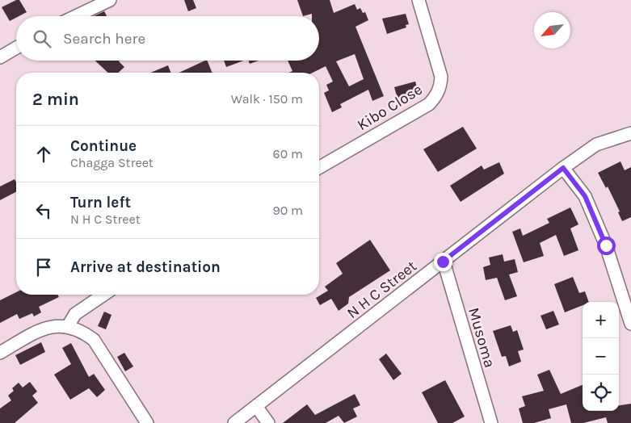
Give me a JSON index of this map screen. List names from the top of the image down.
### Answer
{
  "streets": {
    "street": ["Kibo Close", "N H C Street", "Musoma"]
  },
  "crossings": [
    ["N H C Street", "Musoma"]
  ],
  "north": "bottom left",
  "page": {
    "search": "Search here",
    "heading": ["2 min", "Walk · 150 m"],
    "list": [
      ["Continue", "Chagga Street", "60 m"],
      ["Turn left", "N H C Street", "90 m"],
      "Arrive at destination"
    ],
    "map_buttons": ["+", "−"]
  }
}
